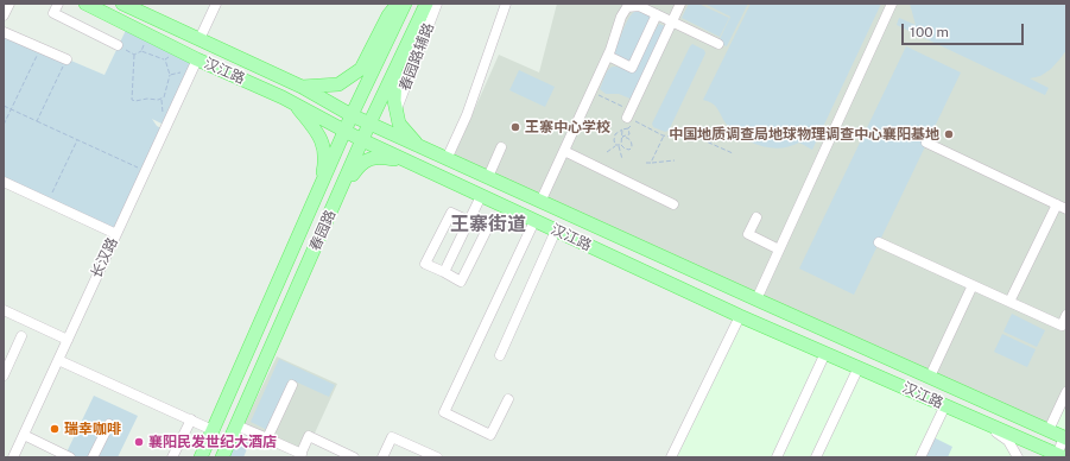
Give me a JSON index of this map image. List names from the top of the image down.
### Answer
{
  "streets": {
    "main road": ["汉江路", "春园路"],
    "street": ["春园路辅路", "长汉路"]
  },
  "crossings": [
    ["汉江路", "春园路"],
    ["汉江路", "长汉路"]
  ],
  "districts": ["王寨街道"],
  "places": [
    "王寨中心学校",
    "中国地质调查局地球物理调查中心襄阳基地",
    "瑞幸咖啡",
    "襄阳民发世纪大酒店"
  ],
  "scale_bar": "100 m"
}
